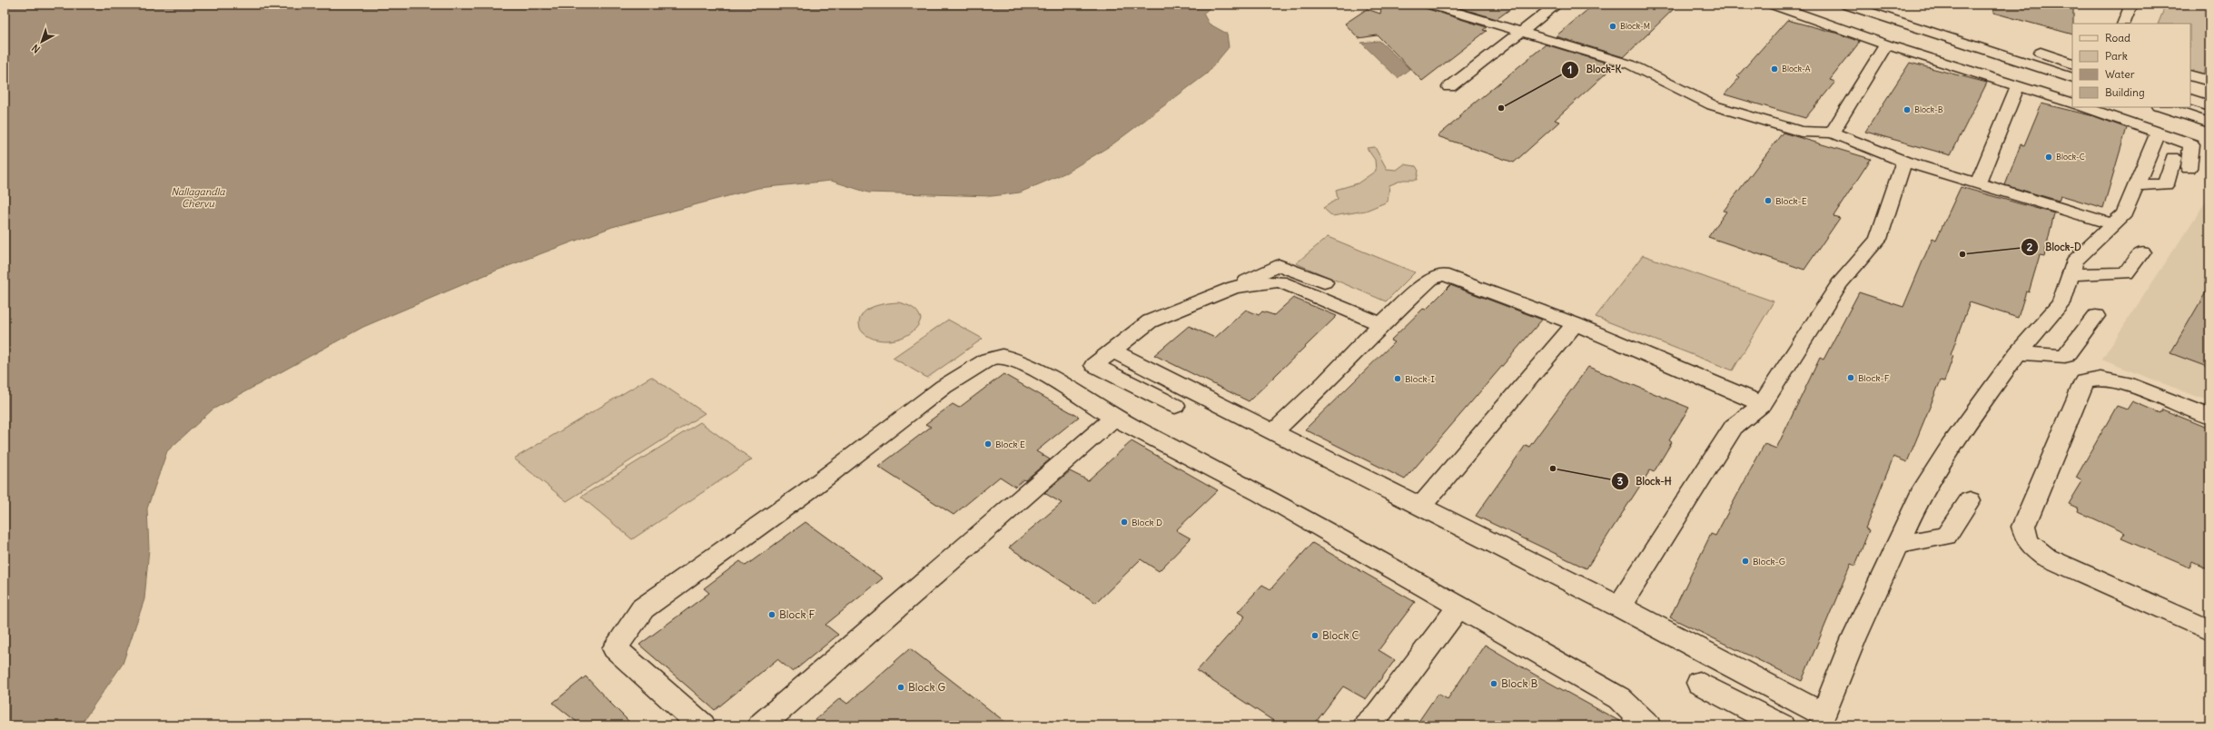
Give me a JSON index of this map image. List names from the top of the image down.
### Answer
{
  "water": ["Nallagandla Chervu"],
  "places": [
    "Block-M",
    "Block-A",
    "Block-K",
    "Block-B",
    "Block-C",
    "Block-E",
    "Block-D",
    "Block-F",
    "Block-I",
    "Block E",
    "Block-H",
    "Block D",
    "Block-G",
    "Block F",
    "Block C",
    "Block B",
    "Block G"
  ],
  "legend": [
    "Road",
    "Park",
    "Water",
    "Building"
  ],
  "north": "bottom left"
}
